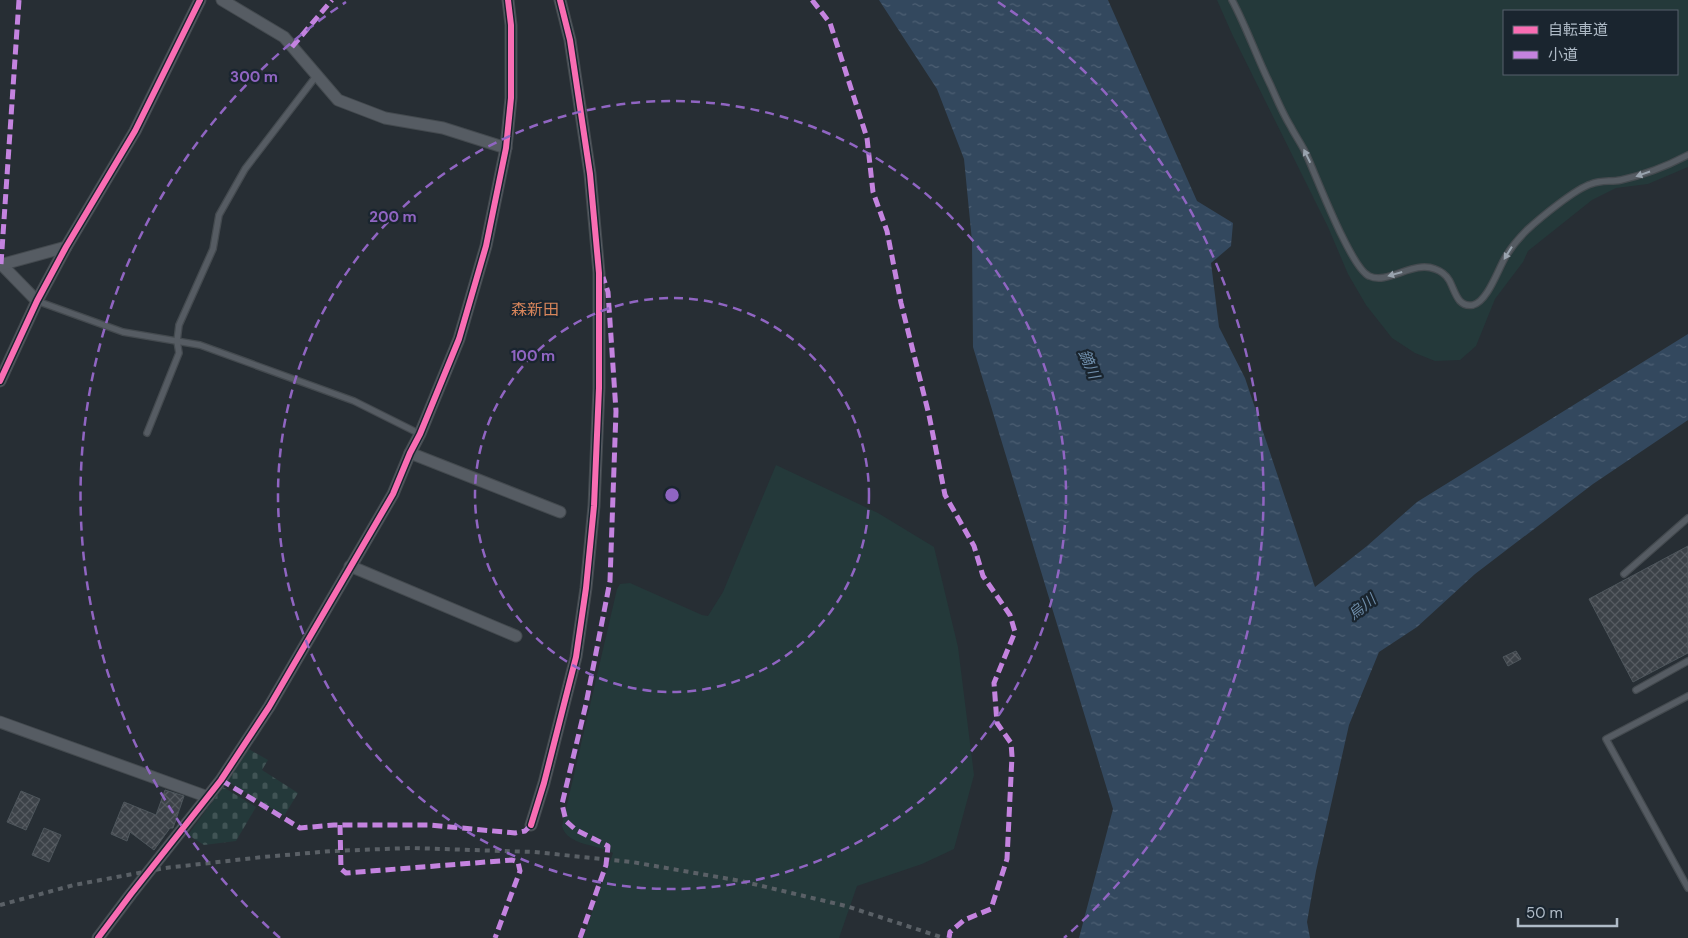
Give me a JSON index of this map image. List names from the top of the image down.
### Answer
{
  "districts": ["森新田"],
  "water": ["鏑川", "烏川"],
  "legend": ["自転車道", "小道"],
  "scale_bar": "50 m",
  "rings": ["300 m", "200 m", "100 m"]
}
